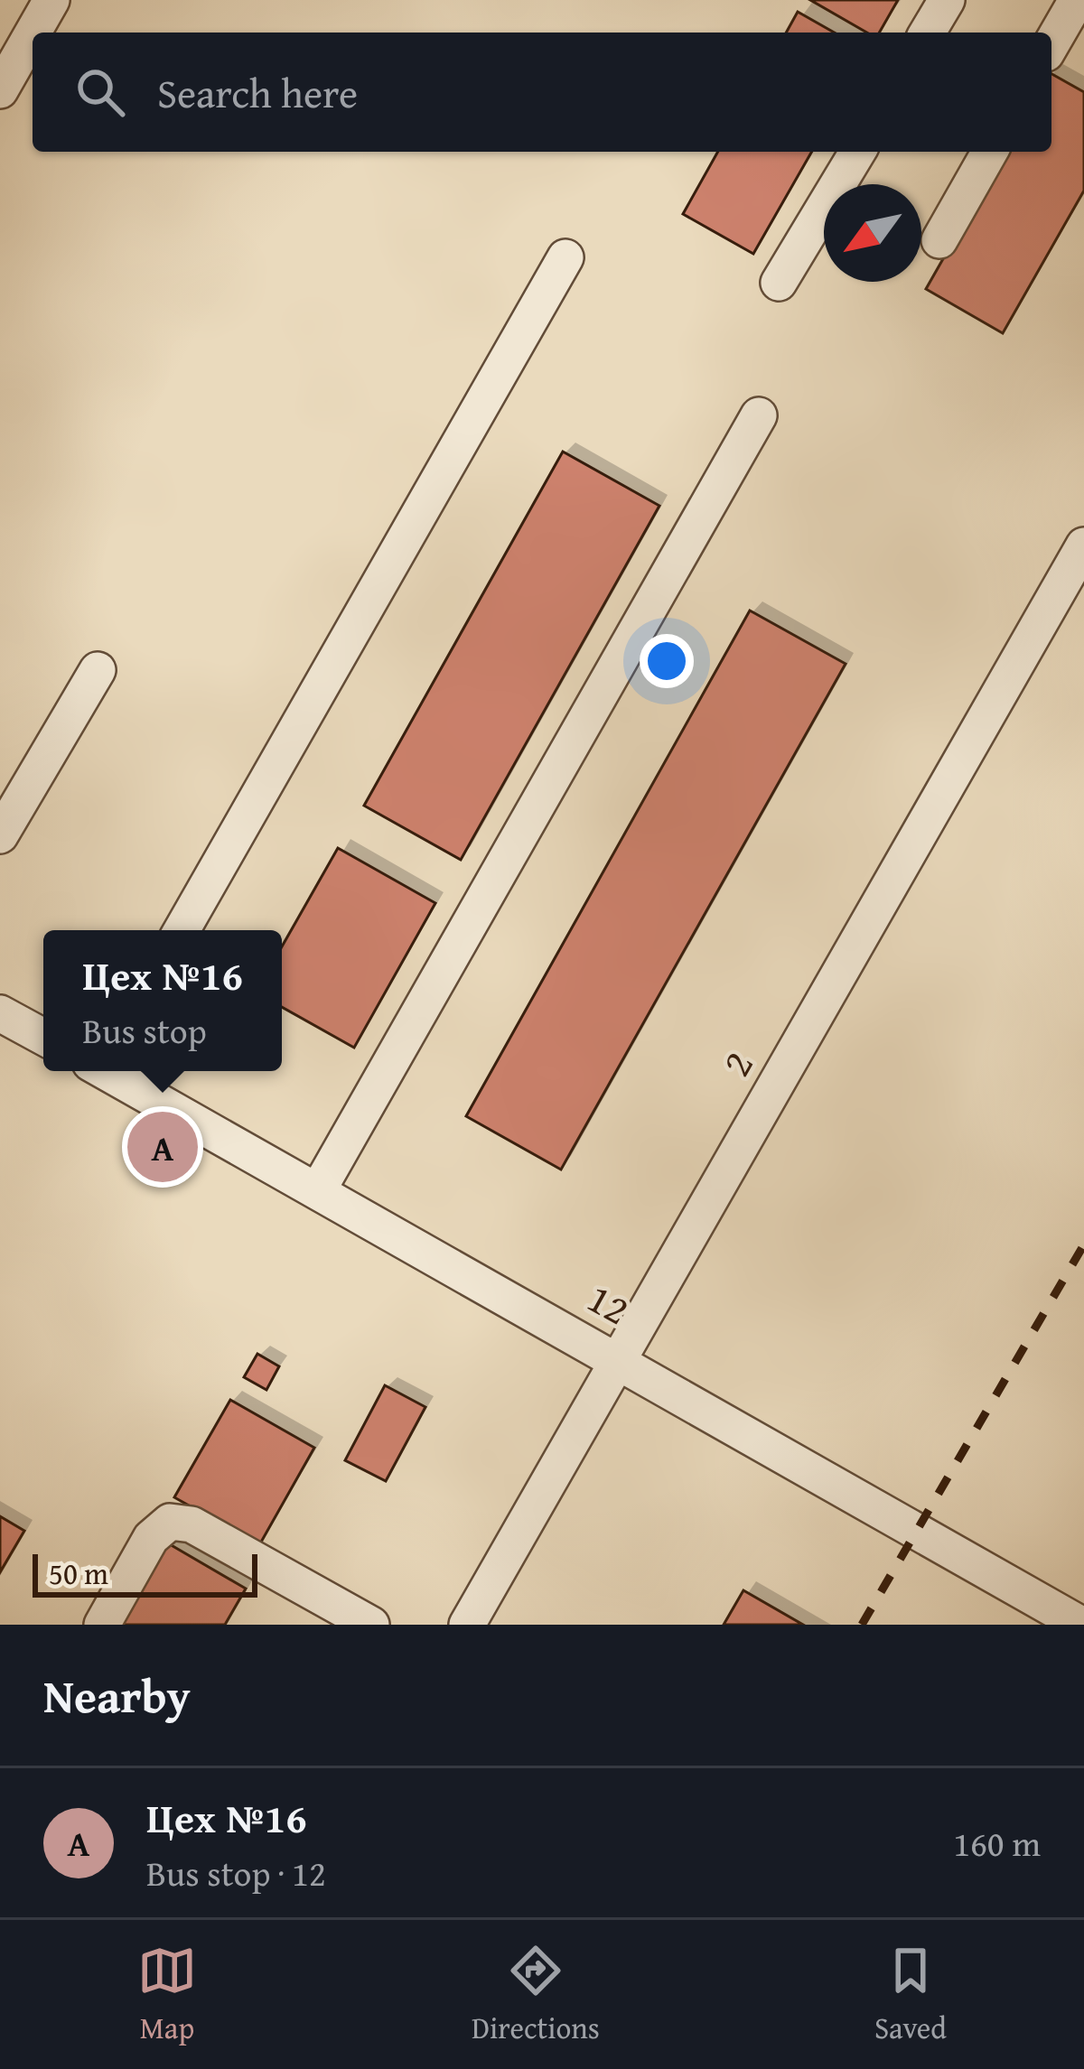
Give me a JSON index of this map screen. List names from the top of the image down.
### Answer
{
  "streets": {
    "street": ["2", "12"]
  },
  "crossings": [
    ["2", "12"]
  ],
  "scale_bar": "50 m",
  "north": "bottom left",
  "page": {
    "search": "Search here",
    "popup": ["Цех №16", "Bus stop"],
    "pins": "A",
    "scale": "50 m",
    "heading": "Nearby",
    "list": [
      {
        "mark": "A",
        "name": "Цех №16",
        "note": "Bus stop · 12",
        "value": "160 m"
      }
    ],
    "nav": ["Map", "Directions", "Saved"]
  }
}
